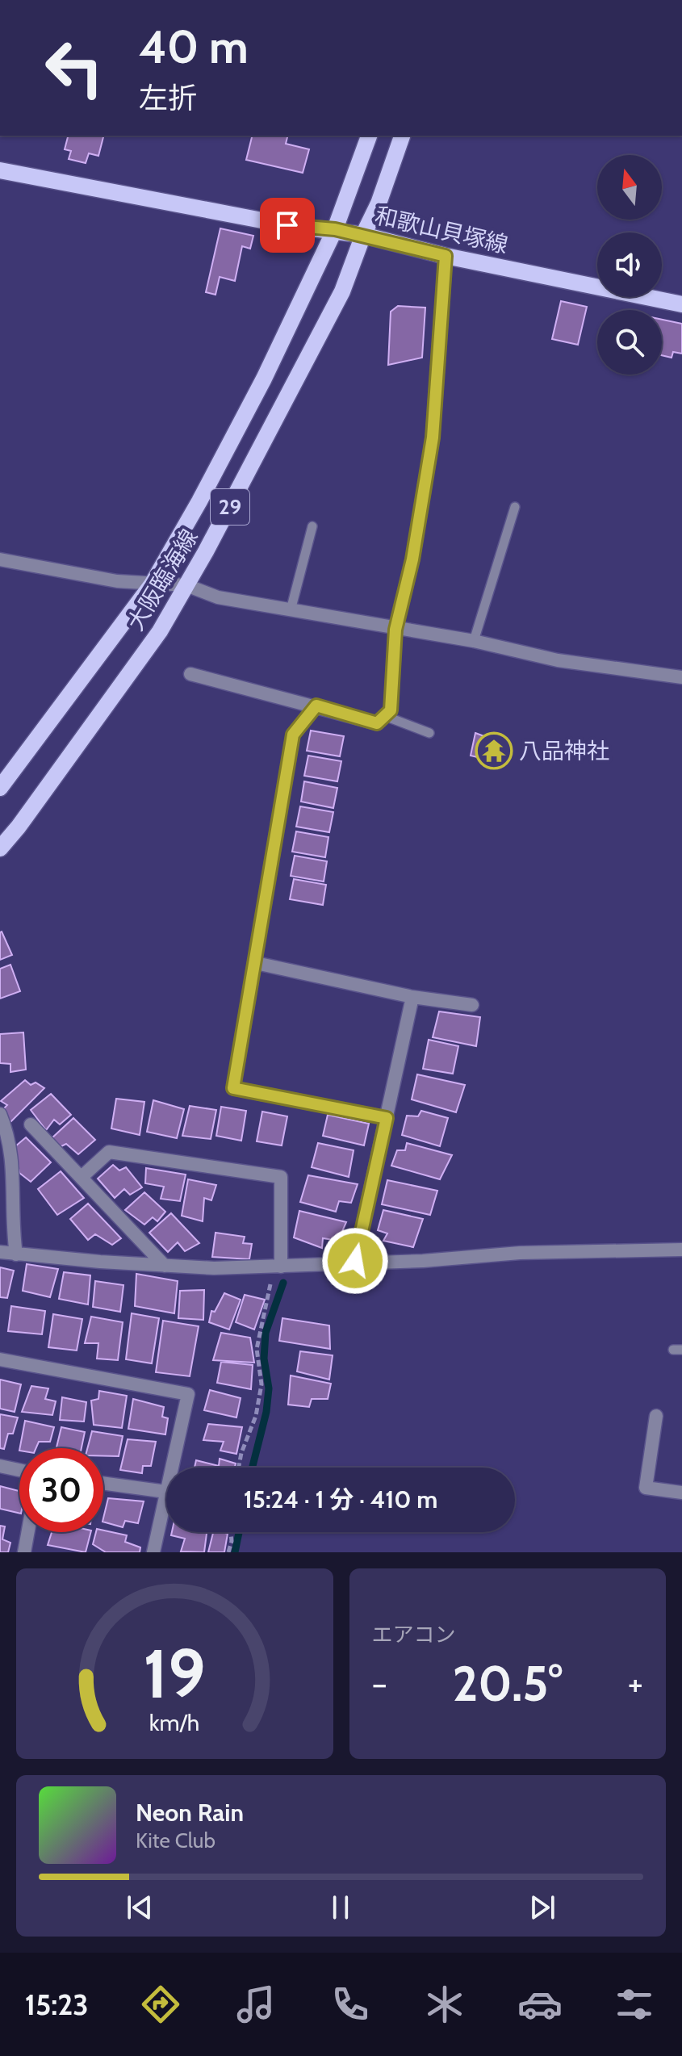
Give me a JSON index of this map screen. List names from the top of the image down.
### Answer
{
  "streets": {
    "main road": ["和歌山貝塚線", "29", "大阪臨海線"]
  },
  "crossings": [
    ["和歌山貝塚線", "大阪臨海線"]
  ],
  "places": {
    "temple": ["八品神社"]
  },
  "north": "top",
  "page": {
    "turn": ["40 m", "左折"],
    "limit": "30",
    "trip": "15:24 · 1 分 · 410 m",
    "tile": "エアコン",
    "heat": ["−", "20.5°", "+"],
    "song": ["Neon Rain", "Kite Club"],
    "tabs": "15:23",
    "gauge": ["19", "km/h"]
  }
}
